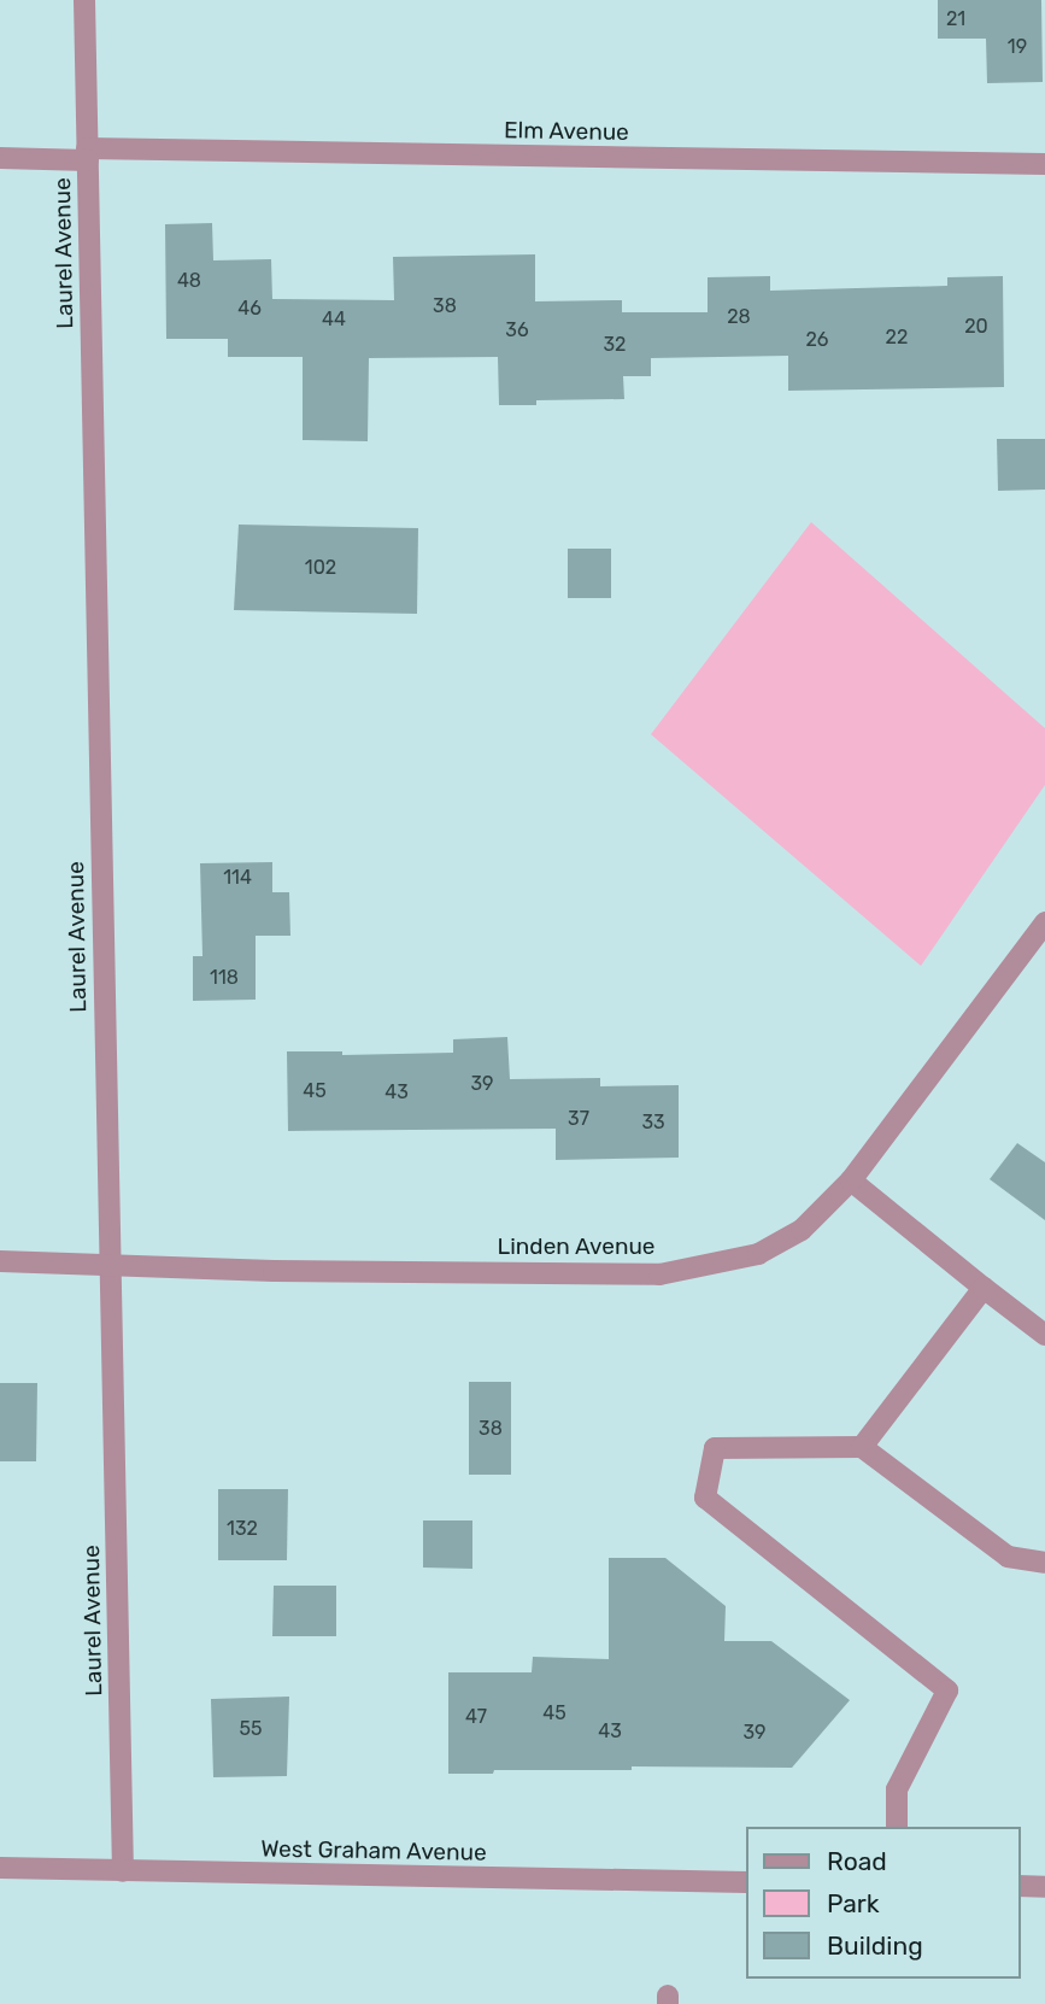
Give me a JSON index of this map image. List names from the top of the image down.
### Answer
{
  "streets": {
    "street": [
      "Elm Avenue",
      "Laurel Avenue",
      "Linden Avenue",
      "West Graham Avenue"
    ]
  },
  "crossings": [
    ["Elm Avenue", "Laurel Avenue"],
    ["Laurel Avenue", "Linden Avenue"],
    ["Laurel Avenue", "West Graham Avenue"]
  ],
  "house_numbers": [
    "21",
    "19",
    "48",
    "38",
    "46",
    "28",
    "44",
    "20",
    "36",
    "22",
    "26",
    "32",
    "102",
    "114",
    "118",
    "39",
    "45",
    "43",
    "37",
    "33",
    "38",
    "132",
    "45",
    "47",
    "55",
    "43",
    "39"
  ],
  "legend": ["Road", "Park", "Building"]
}
